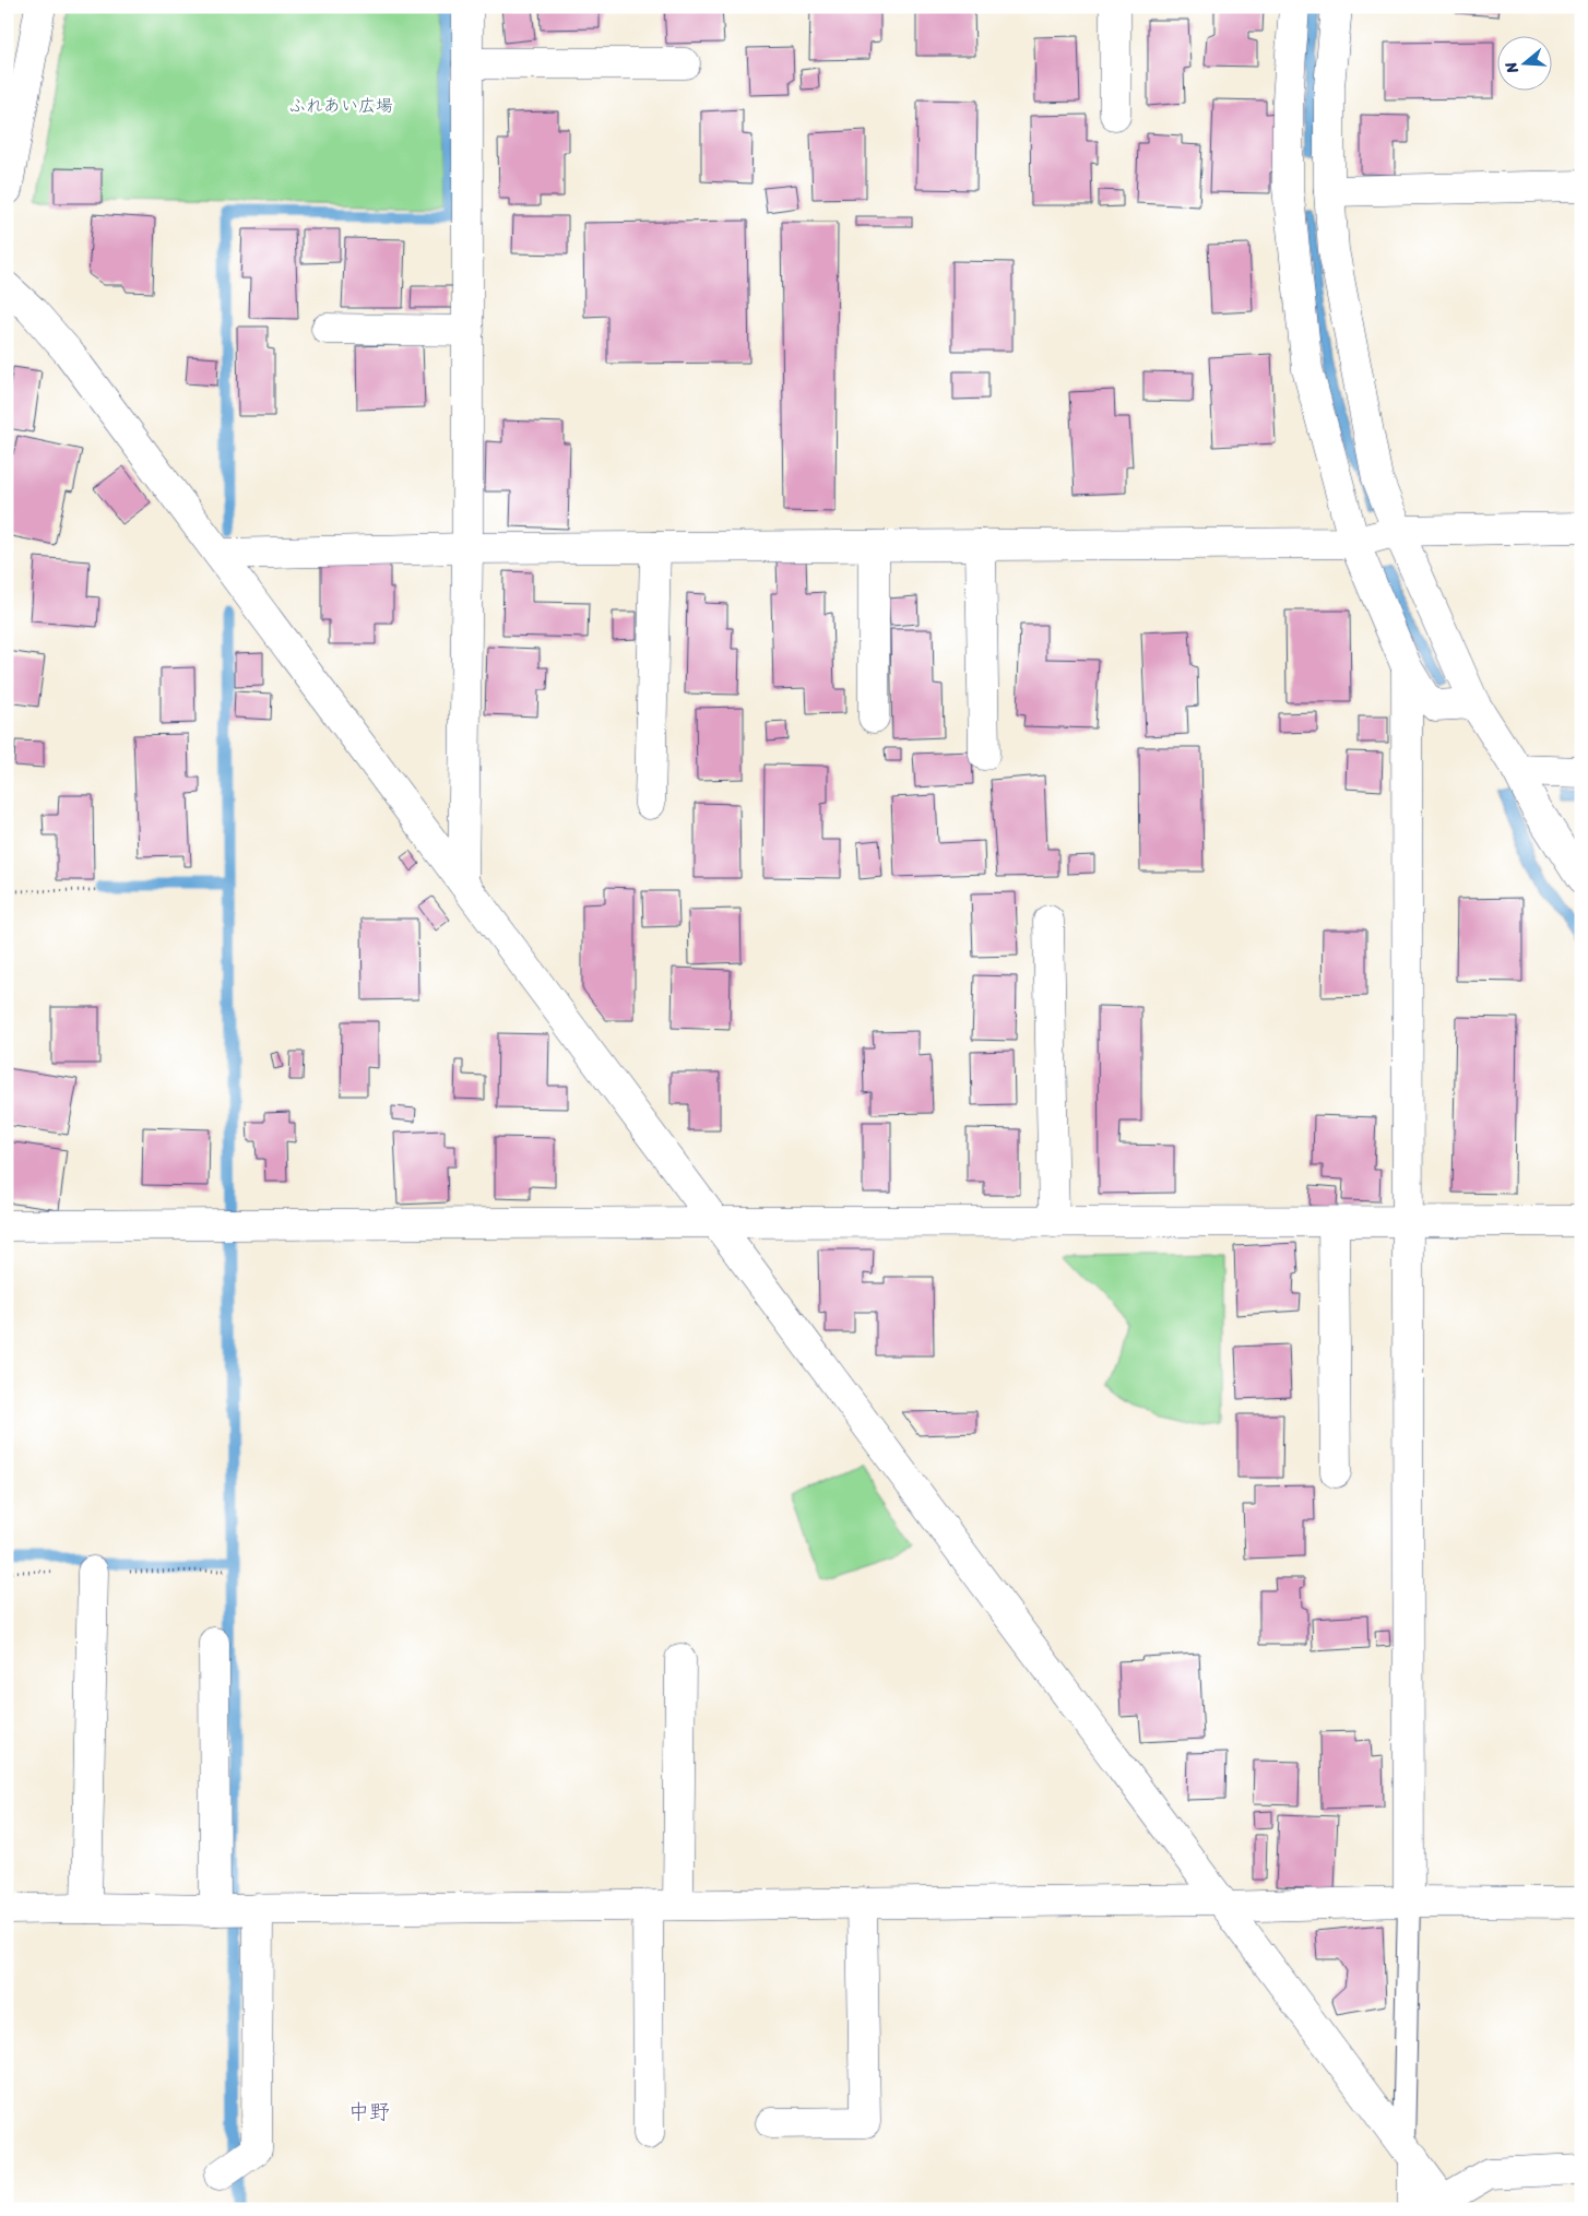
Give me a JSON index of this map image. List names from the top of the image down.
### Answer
{
  "districts": ["中野"],
  "parks": ["ふれあい広場"],
  "north": "left"
}
